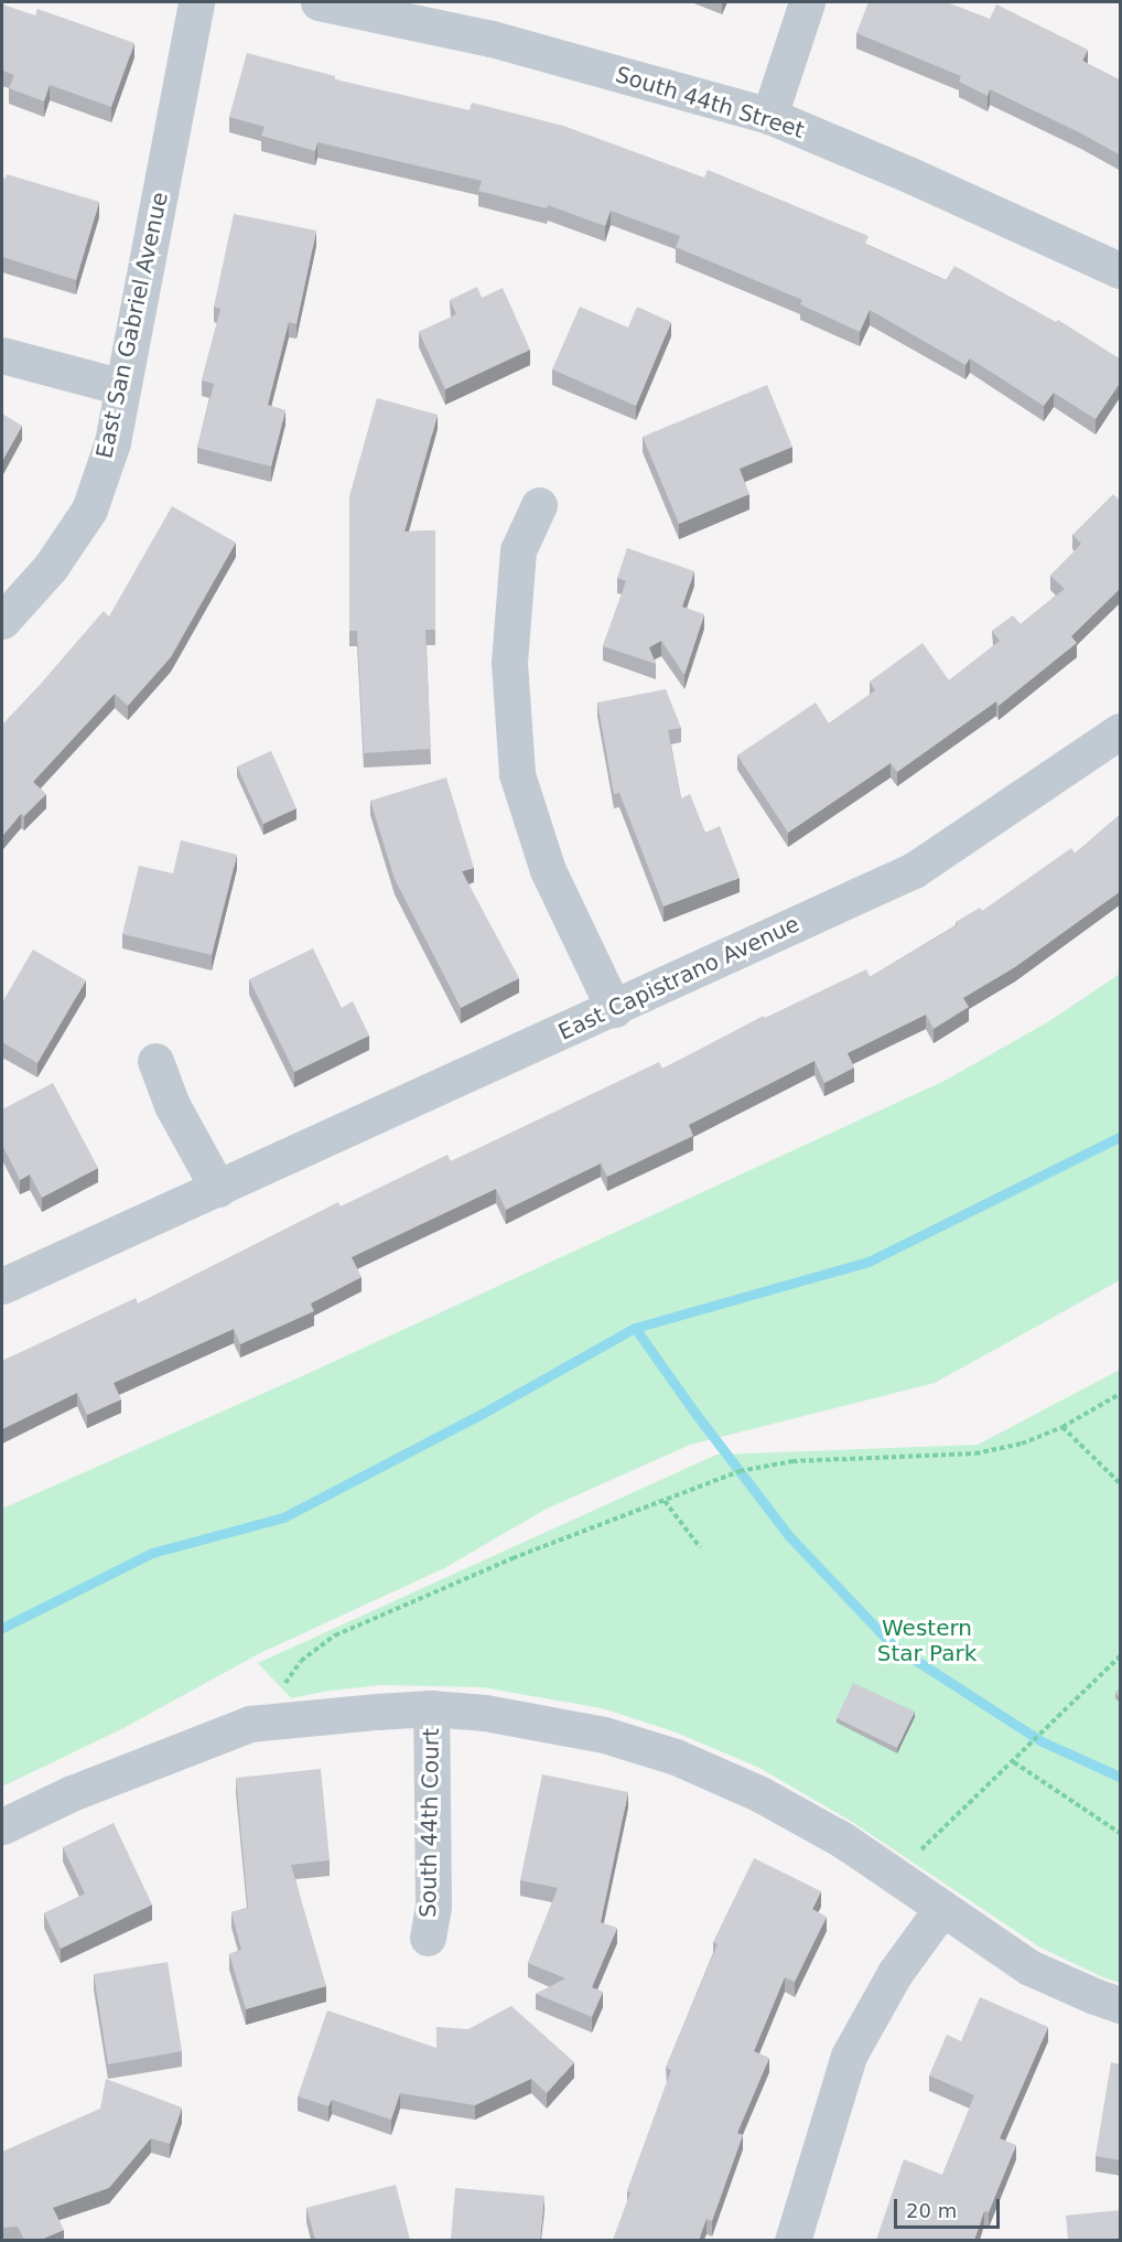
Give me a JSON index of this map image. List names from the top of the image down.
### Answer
{
  "streets": {
    "street": [
      "South 44th Street",
      "East San Gabriel Avenue",
      "East Capistrano Avenue",
      "South 44th Court"
    ]
  },
  "parks": ["Western Star Park"],
  "scale_bar": "20 m"
}
